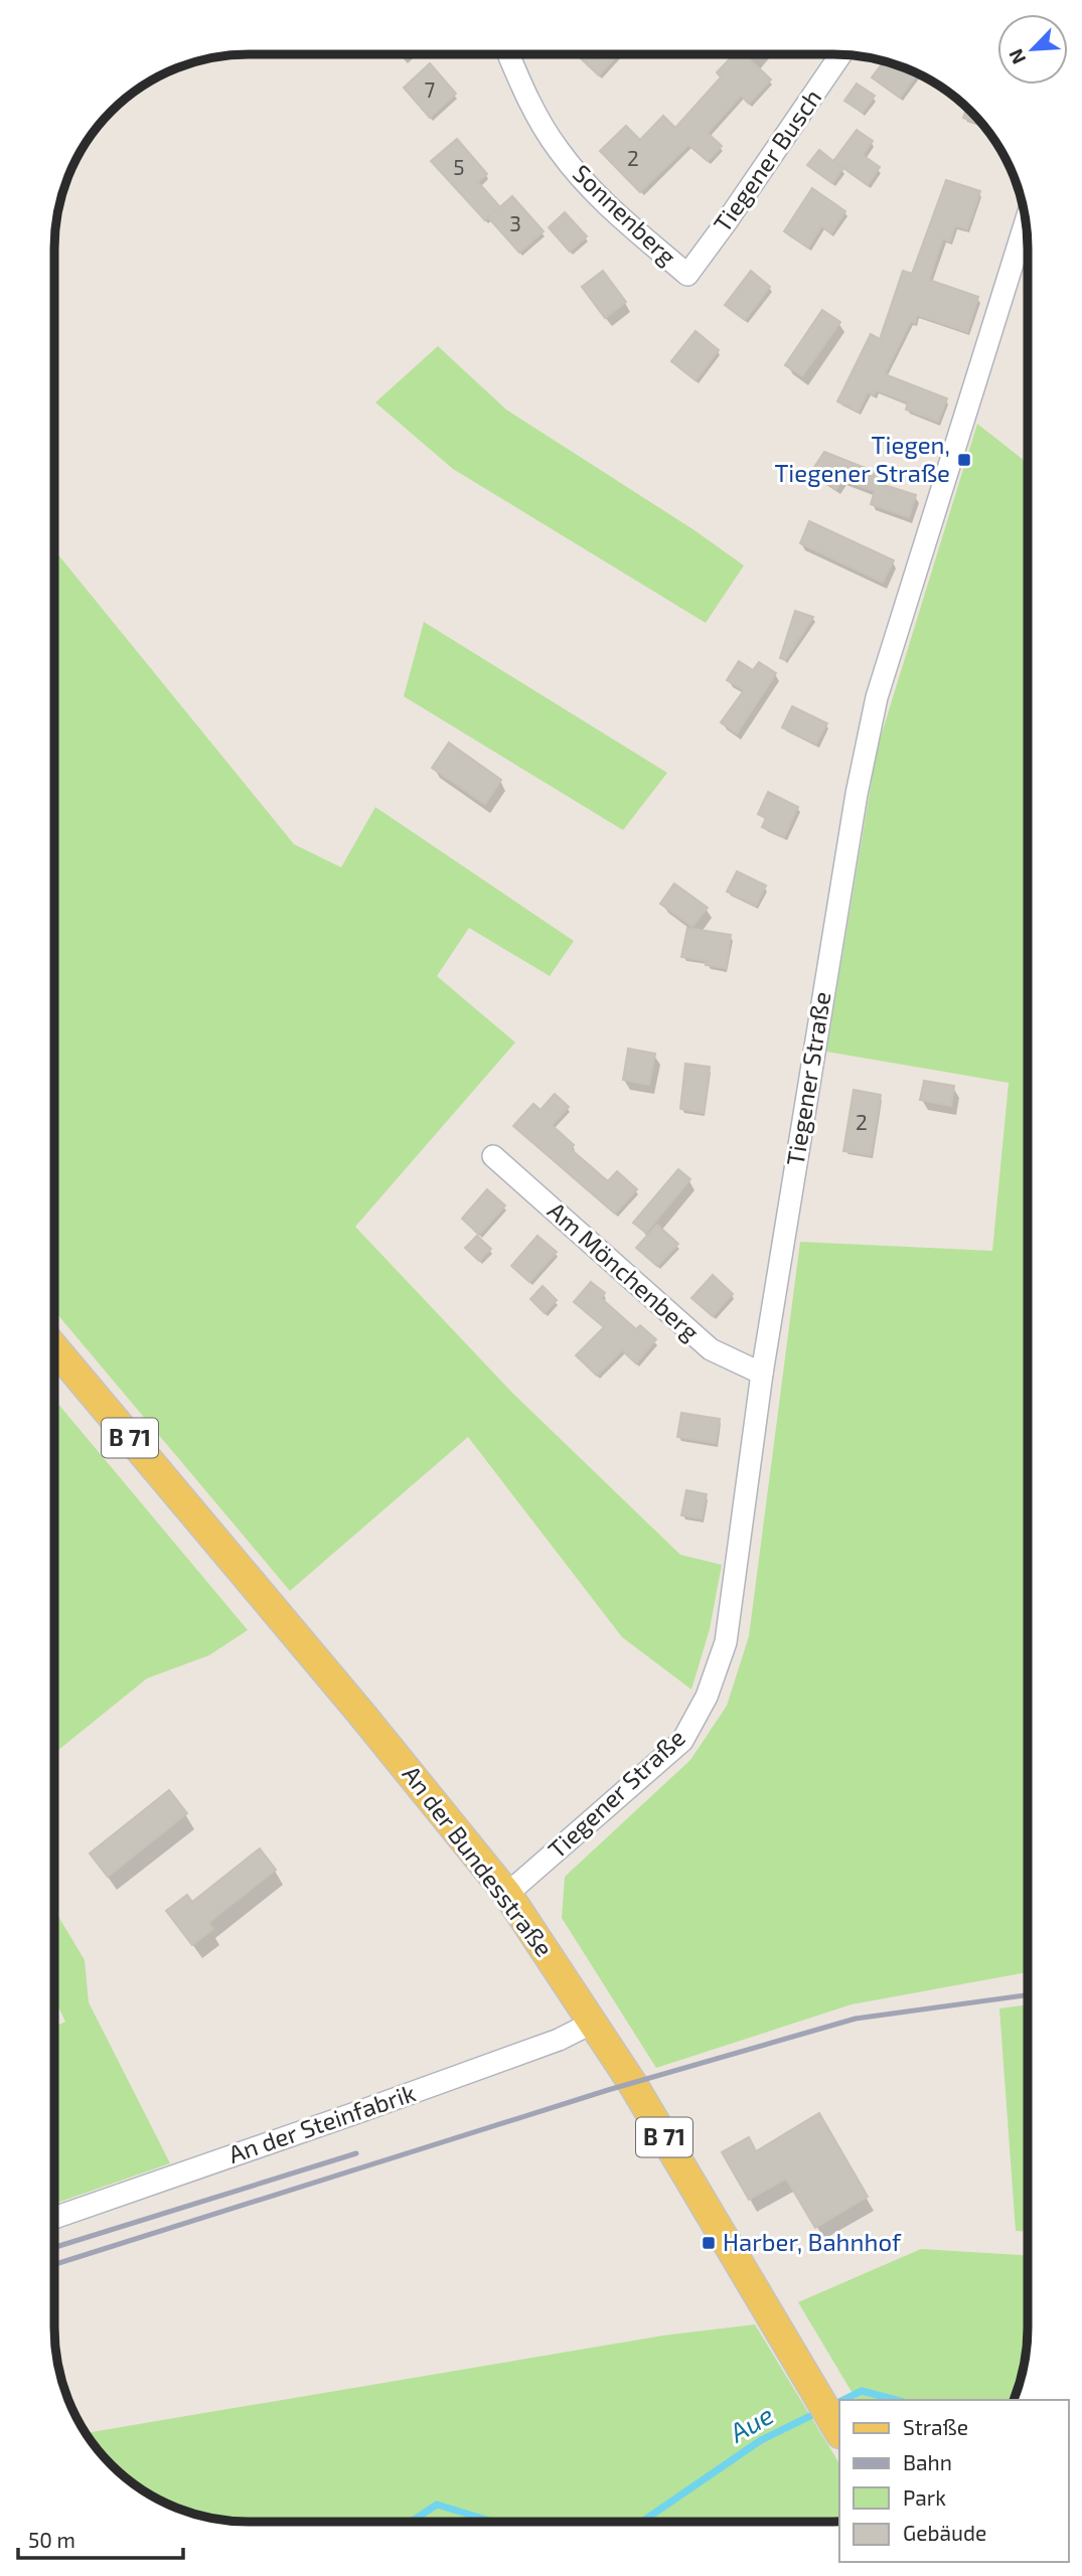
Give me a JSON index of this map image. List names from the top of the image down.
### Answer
{
  "streets": {
    "main road": ["B 71", "An der Bundesstraße"],
    "street": [
      "Tiegener Busch",
      "Sonnenberg",
      "Tiegener Straße",
      "Am Mönchenberg",
      "An der Steinfabrik"
    ]
  },
  "crossings": [
    ["Tiegener Busch", "Sonnenberg"],
    ["Tiegener Straße", "Am Mönchenberg"],
    ["Tiegener Straße", "An der Bundesstraße"],
    ["An der Bundesstraße", "An der Steinfabrik"]
  ],
  "water": ["Aue"],
  "places": {
    "transit": ["Tiegen, Tiegener Straße", "Harber, Bahnhof"]
  },
  "house_numbers": [
    "7",
    "2",
    "5",
    "3",
    "2"
  ],
  "legend": [
    "Straße",
    "Bahn",
    "Park",
    "Gebäude"
  ],
  "scale_bar": "50 m",
  "north": "bottom left"
}
